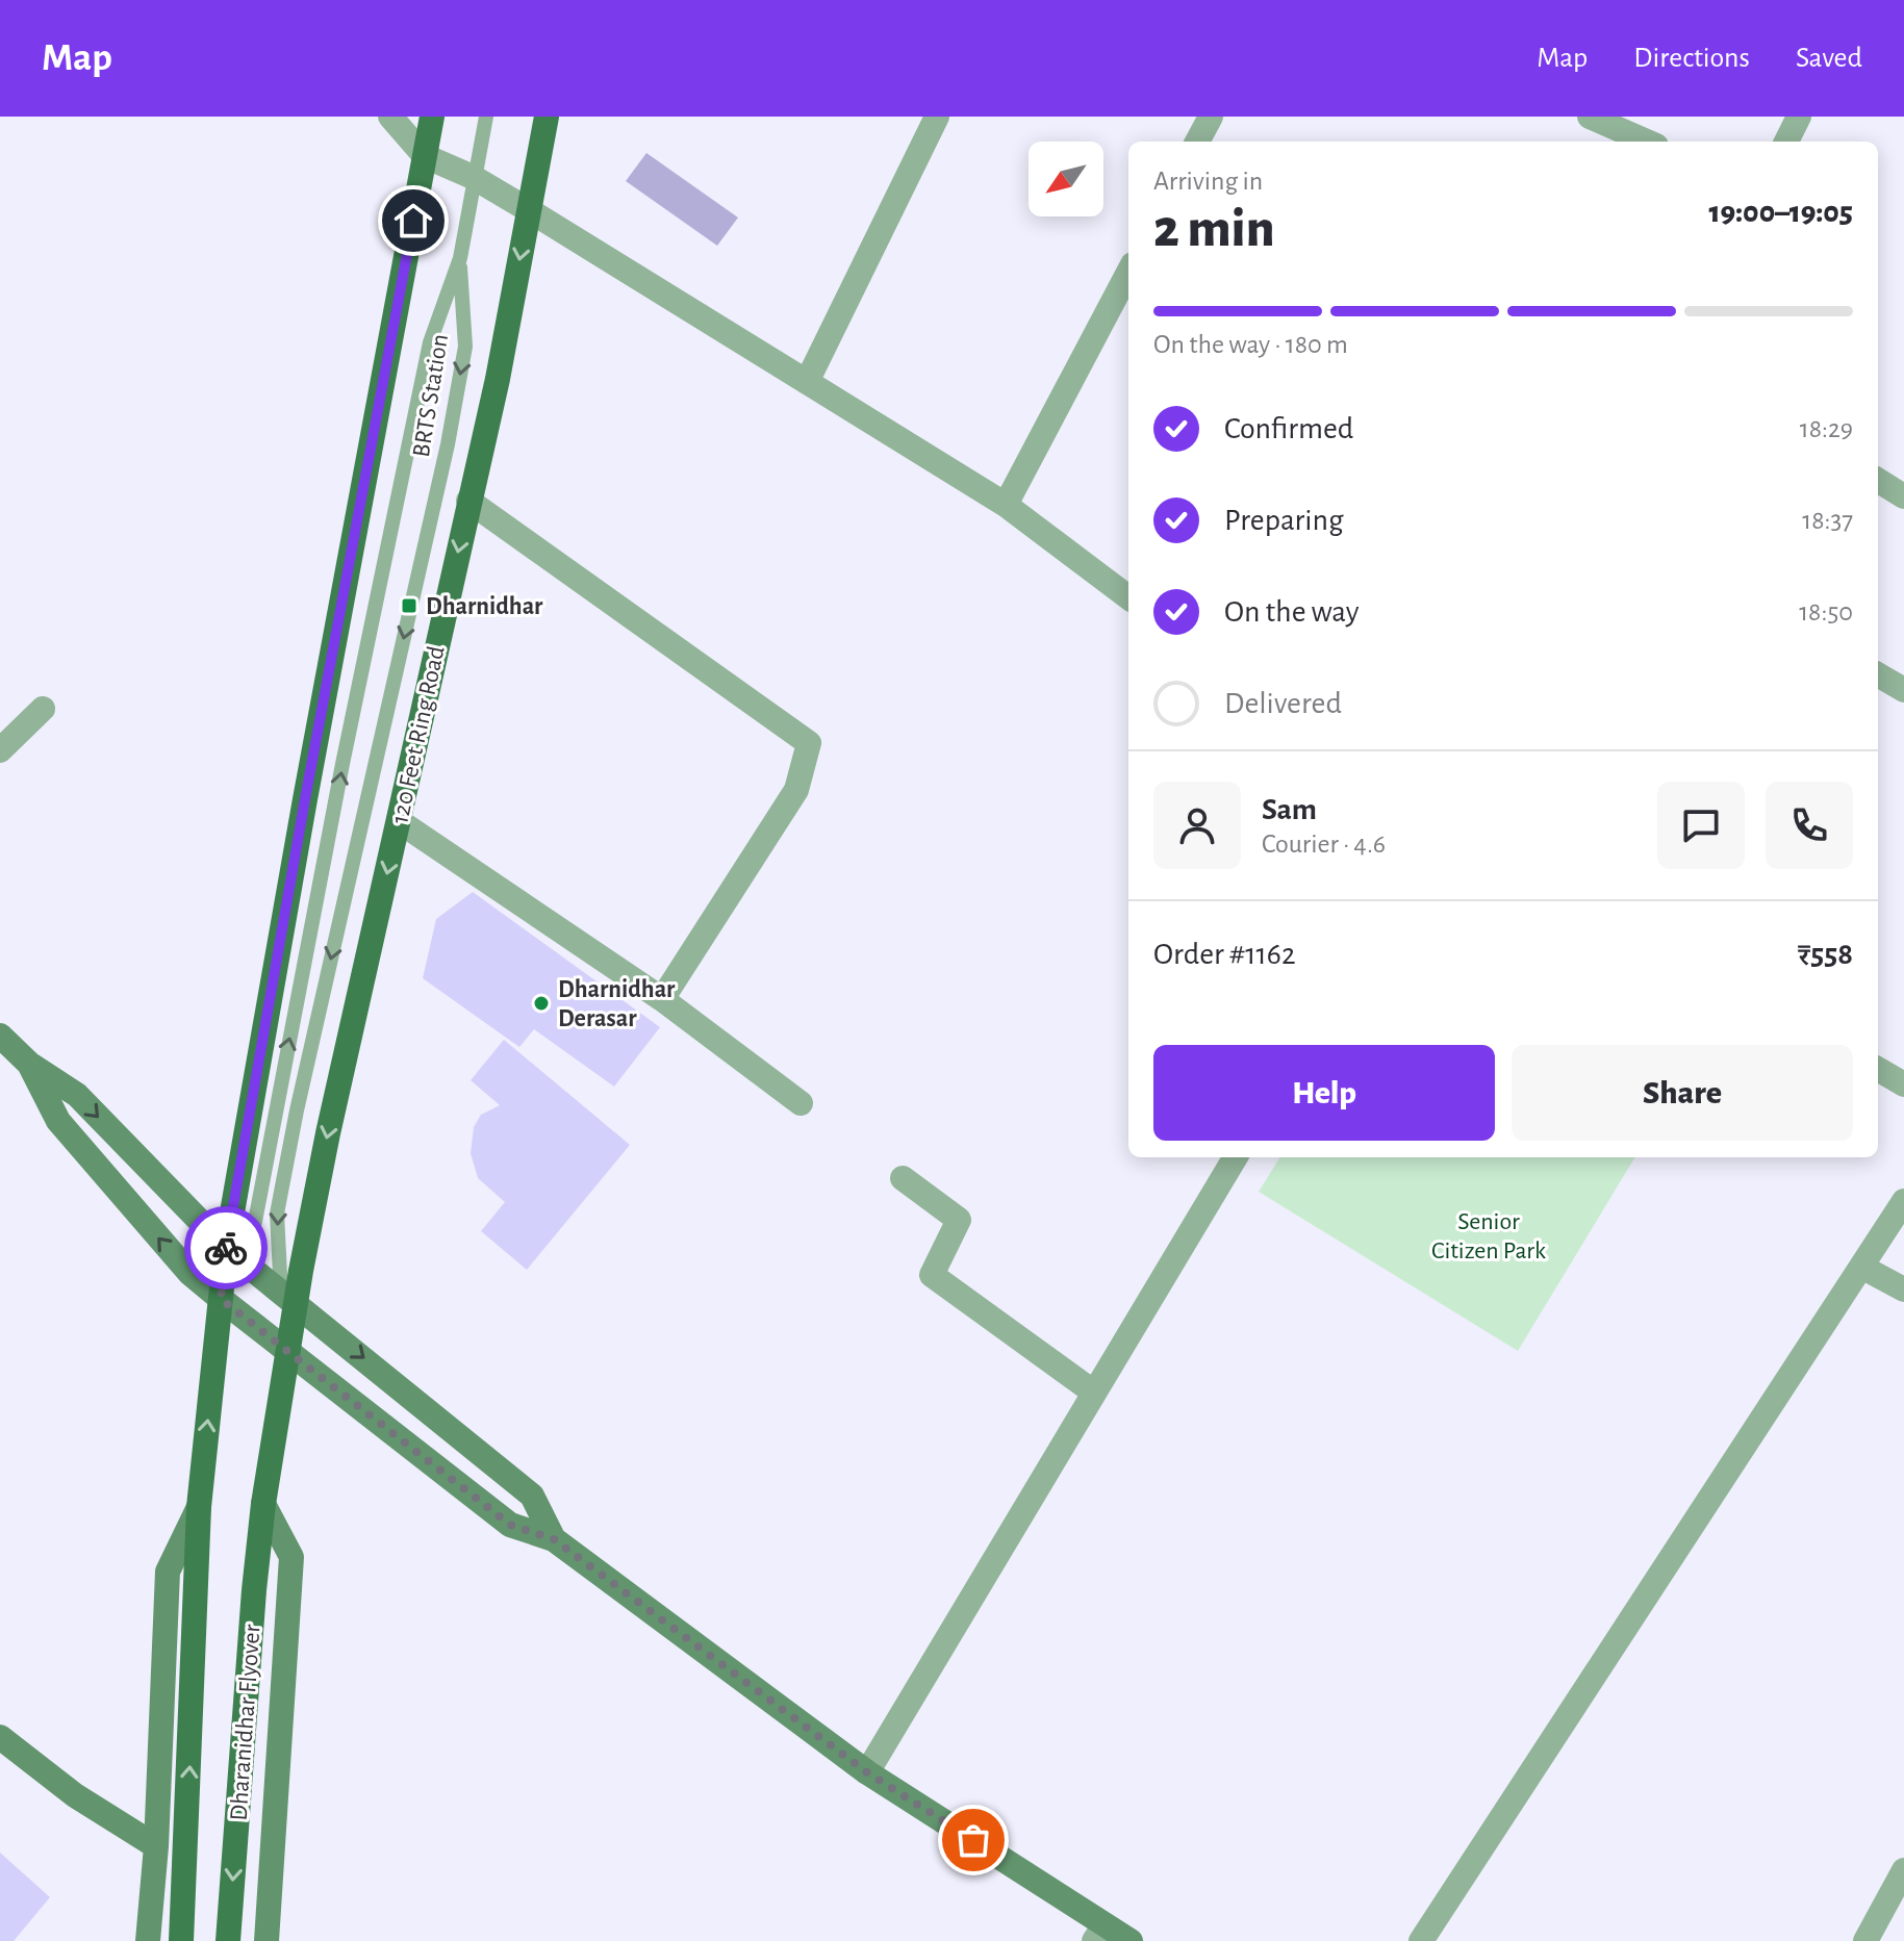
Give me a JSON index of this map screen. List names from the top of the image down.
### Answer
{
  "streets": {
    "main road": ["120 Feet Ring Road", "Dharanidhar Flyover"],
    "lane": ["BRTS Station"]
  },
  "crossings": [
    ["BRTS Station", "120 Feet Ring Road"],
    ["120 Feet Ring Road", "Dharanidhar Flyover"]
  ],
  "parks": ["Senior Citizen Park"],
  "places": {
    "transit": ["Dharnidhar"],
    "other": ["Dharnidhar Derasar"]
  },
  "north": "bottom left",
  "page": {
    "header": "Map",
    "nav": ["Map", "Directions", "Saved"],
    "heading": ["2 min", "Arriving in", "19:00–19:05"],
    "panel": [
      "Sam",
      "Courier · 4.6",
      "Order #1162",
      "₹558"
    ],
    "bar": "On the way · 180 m",
    "list": [
      ["Confirmed", "18:29"],
      ["Preparing", "18:37"],
      ["On the way", "18:50"],
      "Delivered"
    ],
    "buttons": ["Help", "Share"]
  }
}
